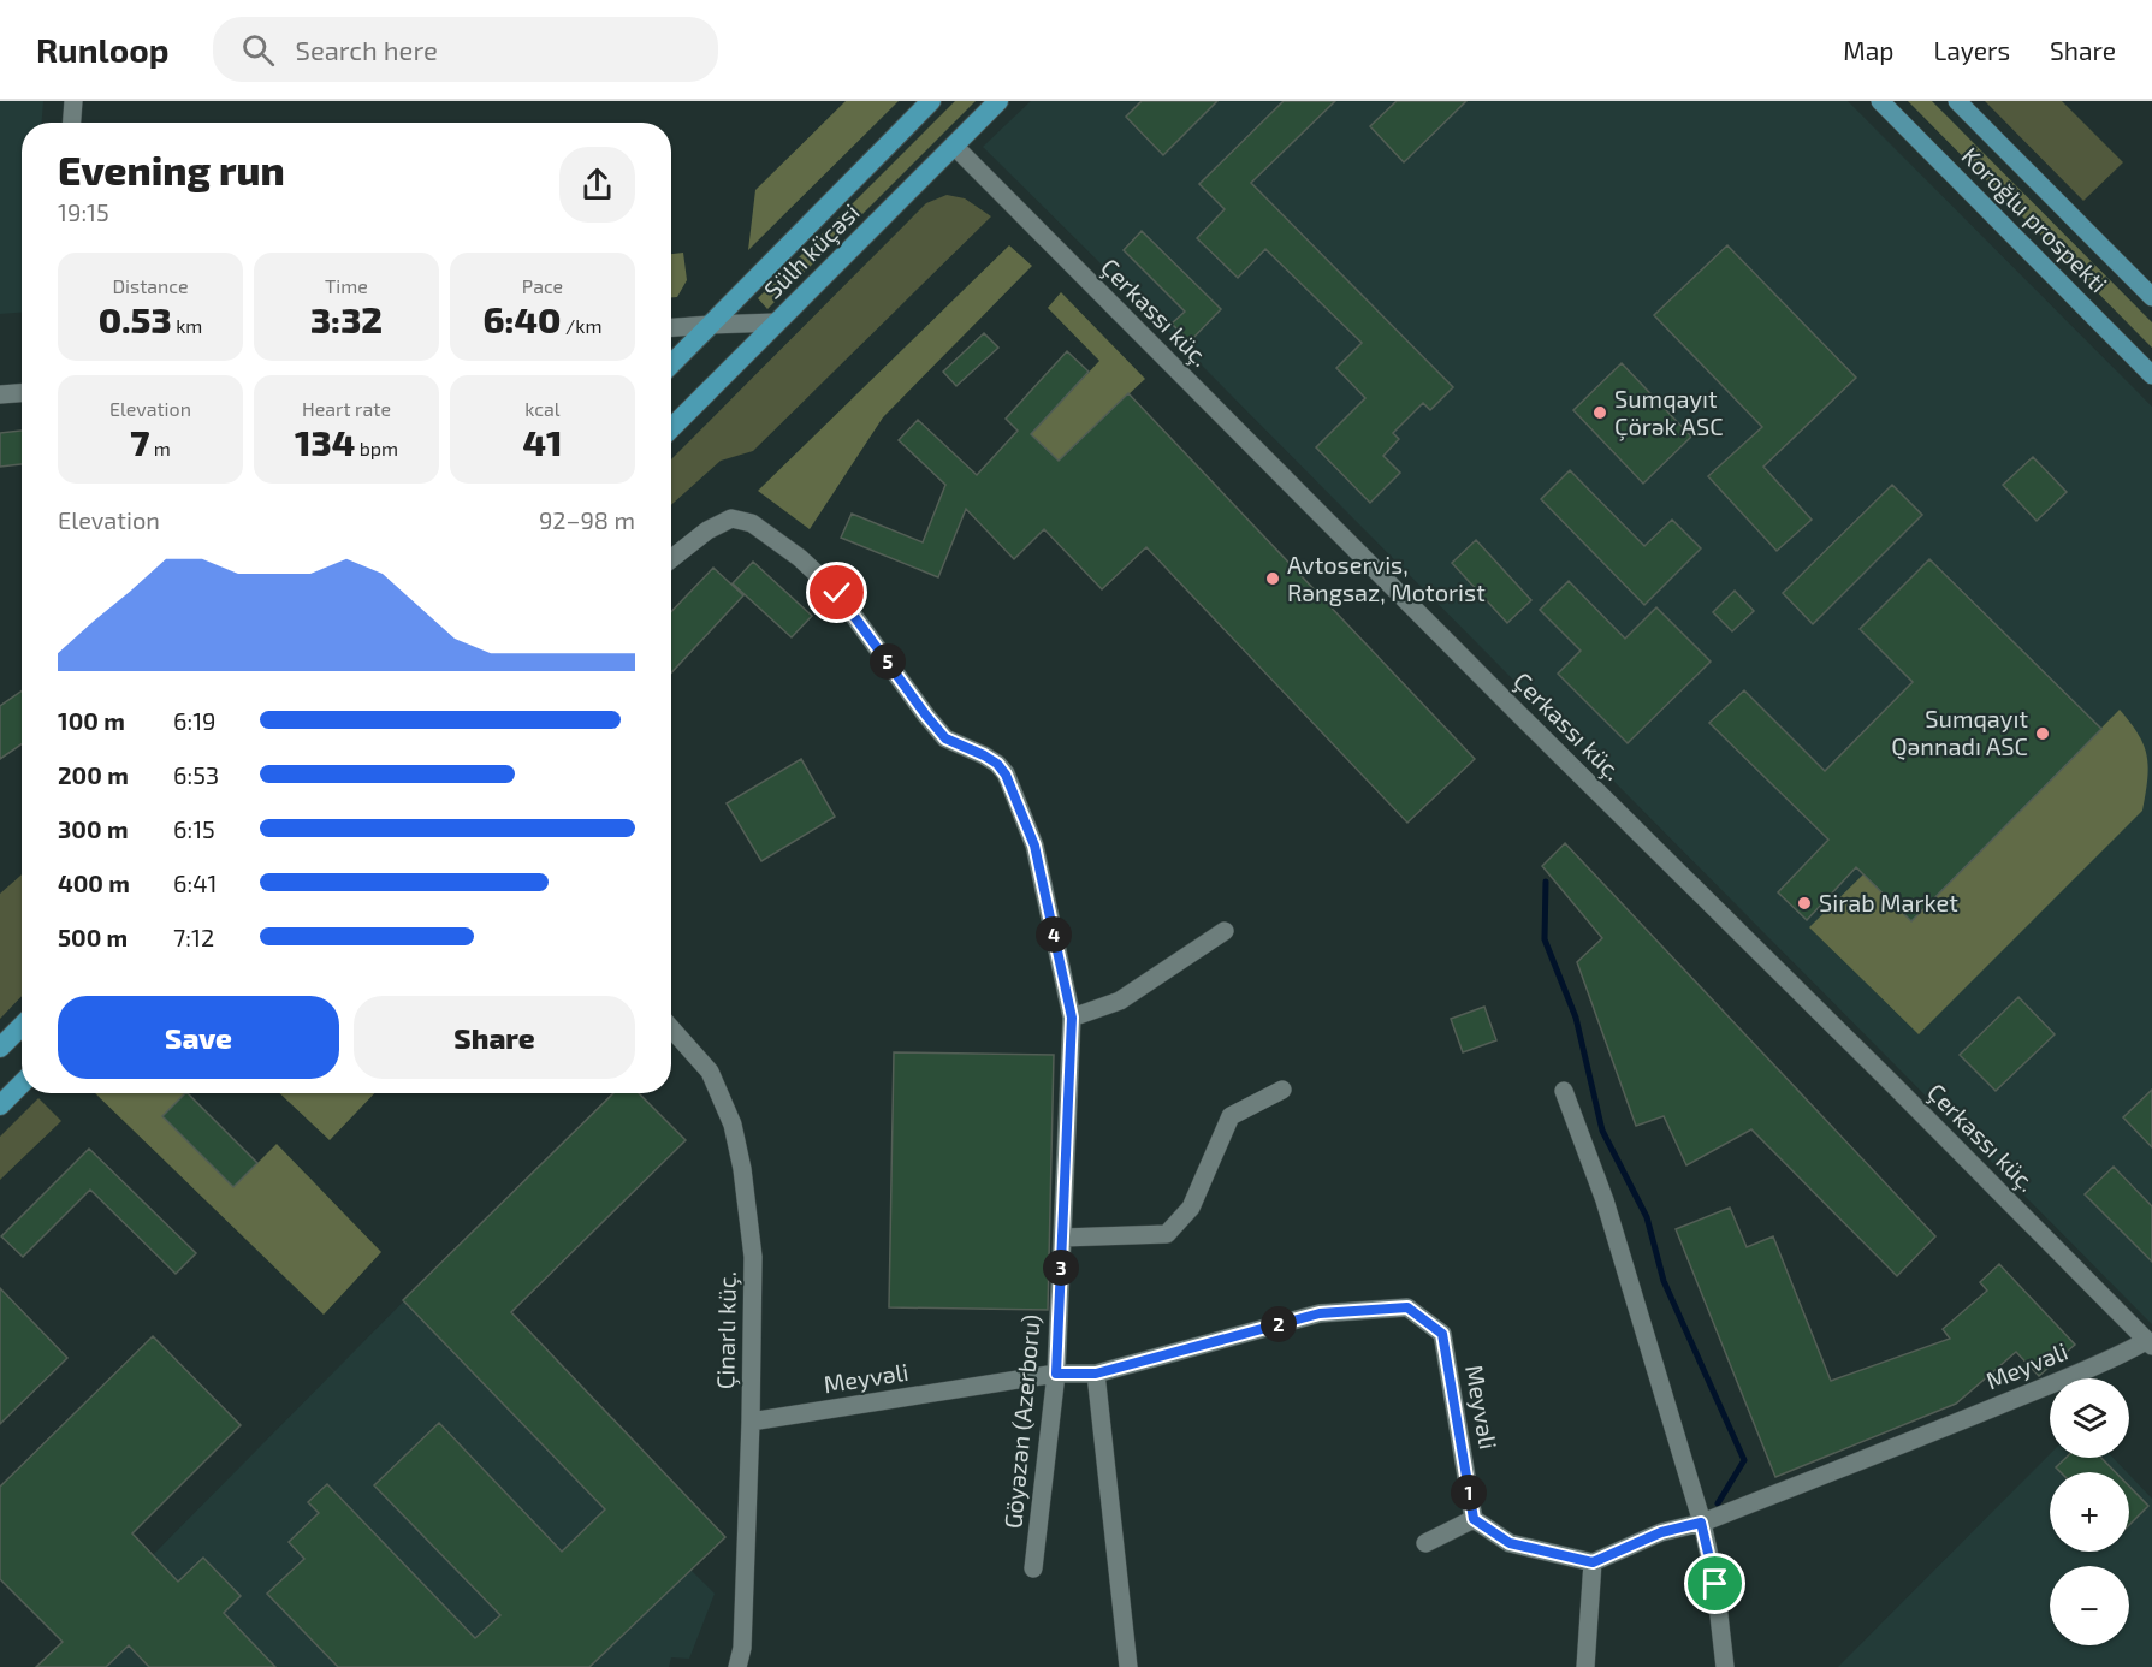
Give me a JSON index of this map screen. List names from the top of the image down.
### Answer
{
  "streets": {
    "highway": ["Sülh küçəsi"],
    "main road": ["Koroğlu prospekti"],
    "street": [
      "Çerkassı küç.",
      "Çinarlı küç.",
      "Meyvəli",
      "Göyəzən (Azerboru)"
    ]
  },
  "crossings": [
    ["Sülh küçəsi", "Çerkassı küç."],
    ["Çerkassı küç.", "Meyvəli"],
    ["Çinarlı küç.", "Meyvəli"],
    ["Meyvəli", "Göyəzən (Azerboru)"]
  ],
  "places": [
    "Sumqayıt Çörək ASC",
    "Avtoservis, Rəngsaz, Motorist",
    "Sumqayıt Qənnadı ASC",
    "Sirab Market"
  ],
  "page": {
    "header": "Runloop",
    "search": "Search here",
    "nav": ["Map", "Layers", "Share"],
    "heading": ["Evening run", "19:15"],
    "stats": [
      ["Distance", "0.53 km"],
      ["Time", "3:32"],
      ["Pace", "6:40 /km"],
      ["Elevation", "7 m"],
      ["Heart rate", "134 bpm"],
      ["kcal", "41"]
    ],
    "chart": ["Elevation", "92–98 m"],
    "pins": [
      "5",
      "4",
      "3",
      "2",
      "1"
    ],
    "list": [
      {
        "name": "100 m",
        "note": "6:19"
      },
      {
        "name": "200 m",
        "note": "6:53"
      },
      {
        "name": "300 m",
        "note": "6:15"
      },
      {
        "name": "400 m",
        "note": "6:41"
      },
      {
        "name": "500 m",
        "note": "7:12"
      }
    ],
    "buttons": ["Save", "Share"],
    "map_buttons": ["+", "−"]
  }
}
